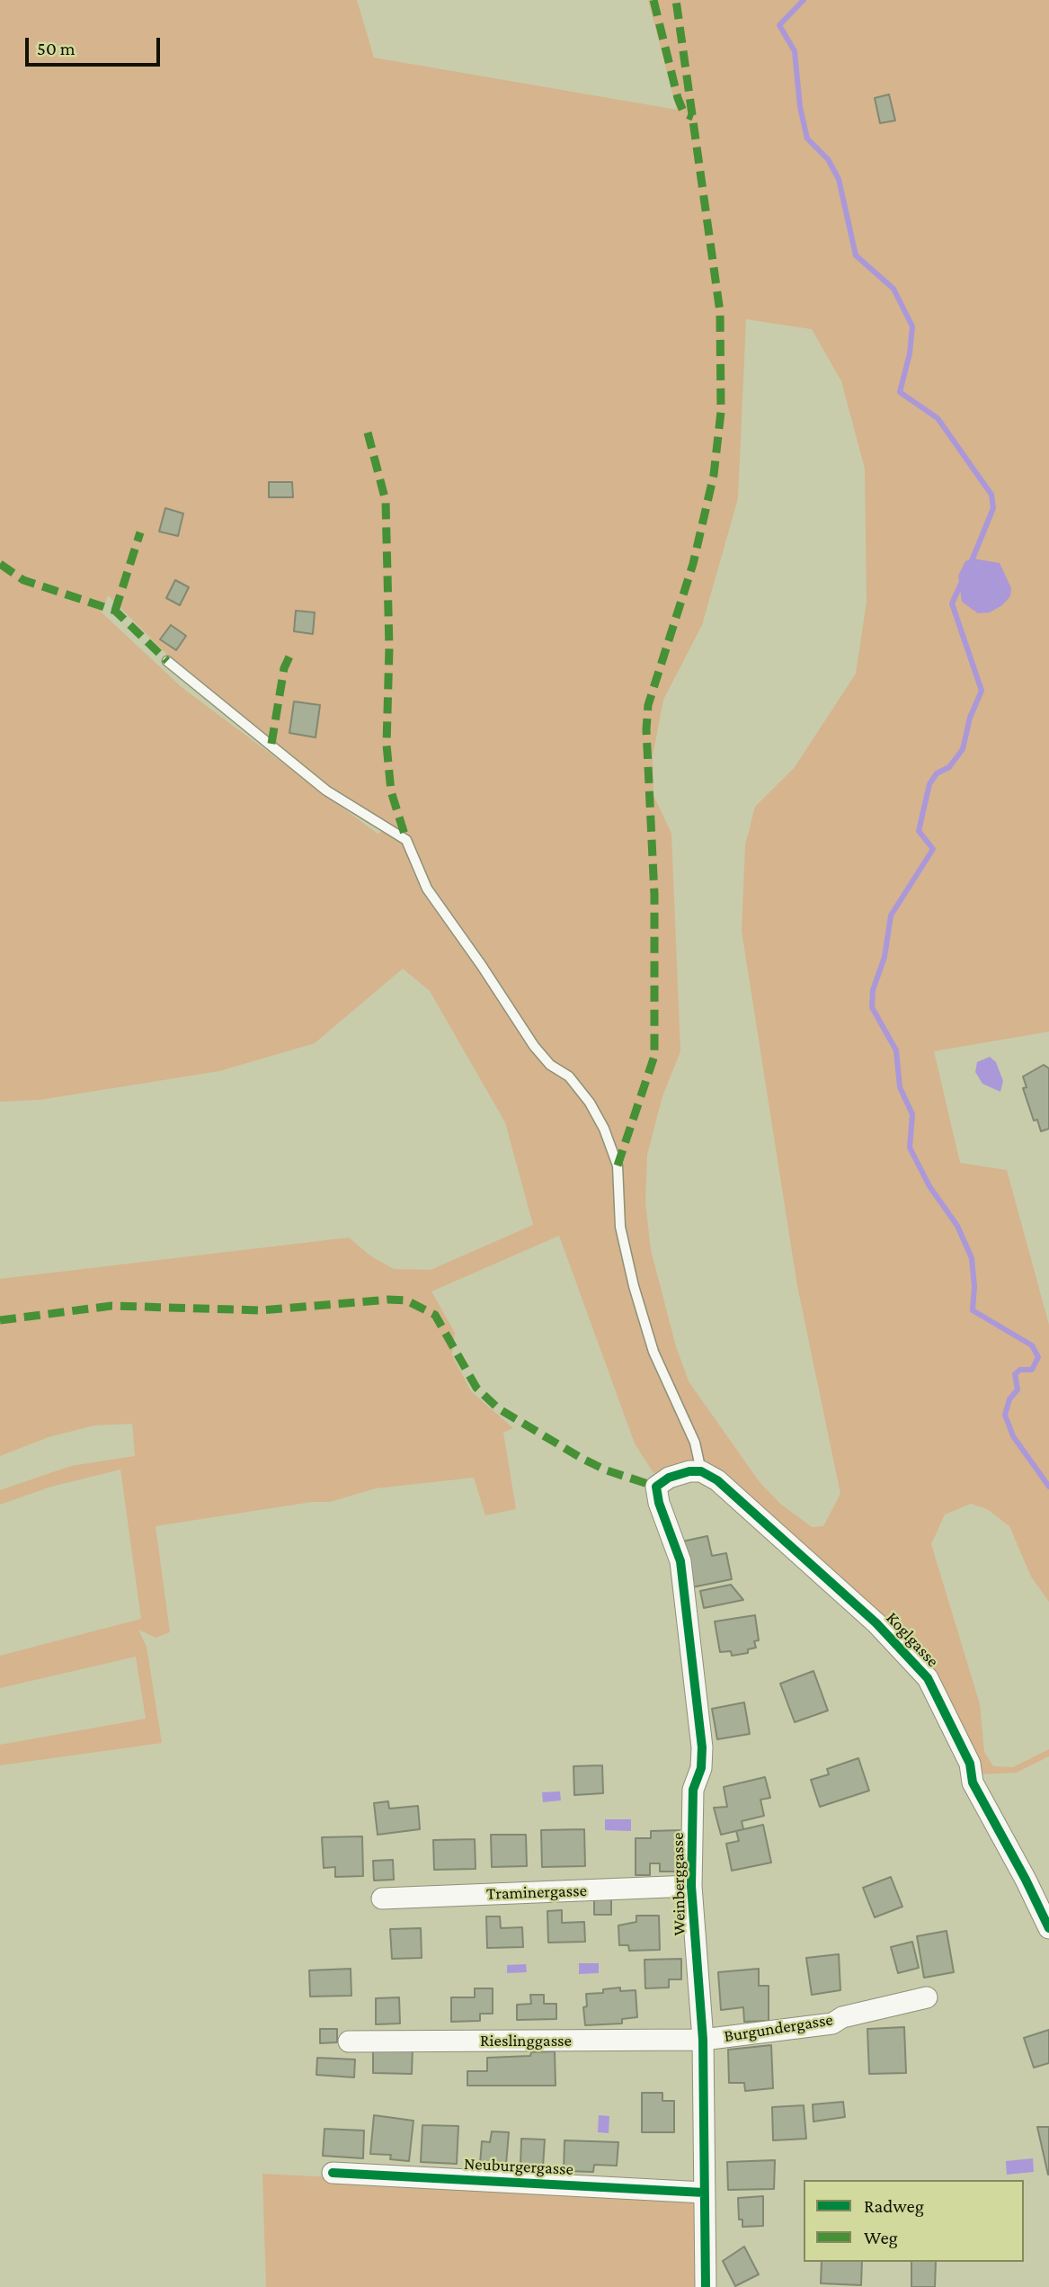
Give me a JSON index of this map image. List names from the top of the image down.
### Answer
{
  "streets": {
    "street": [
      "Koglgasse",
      "Weinberggasse",
      "Traminergasse",
      "Burgundergasse",
      "Rieslinggasse",
      "Neuburgergasse"
    ]
  },
  "crossings": [
    ["Koglgasse", "Weinberggasse"],
    ["Weinberggasse", "Traminergasse"],
    ["Weinberggasse", "Burgundergasse"],
    ["Weinberggasse", "Rieslinggasse"],
    ["Weinberggasse", "Neuburgergasse"],
    ["Burgundergasse", "Rieslinggasse"]
  ],
  "legend": ["Radweg", "Weg"],
  "scale_bar": "50 m"
}
